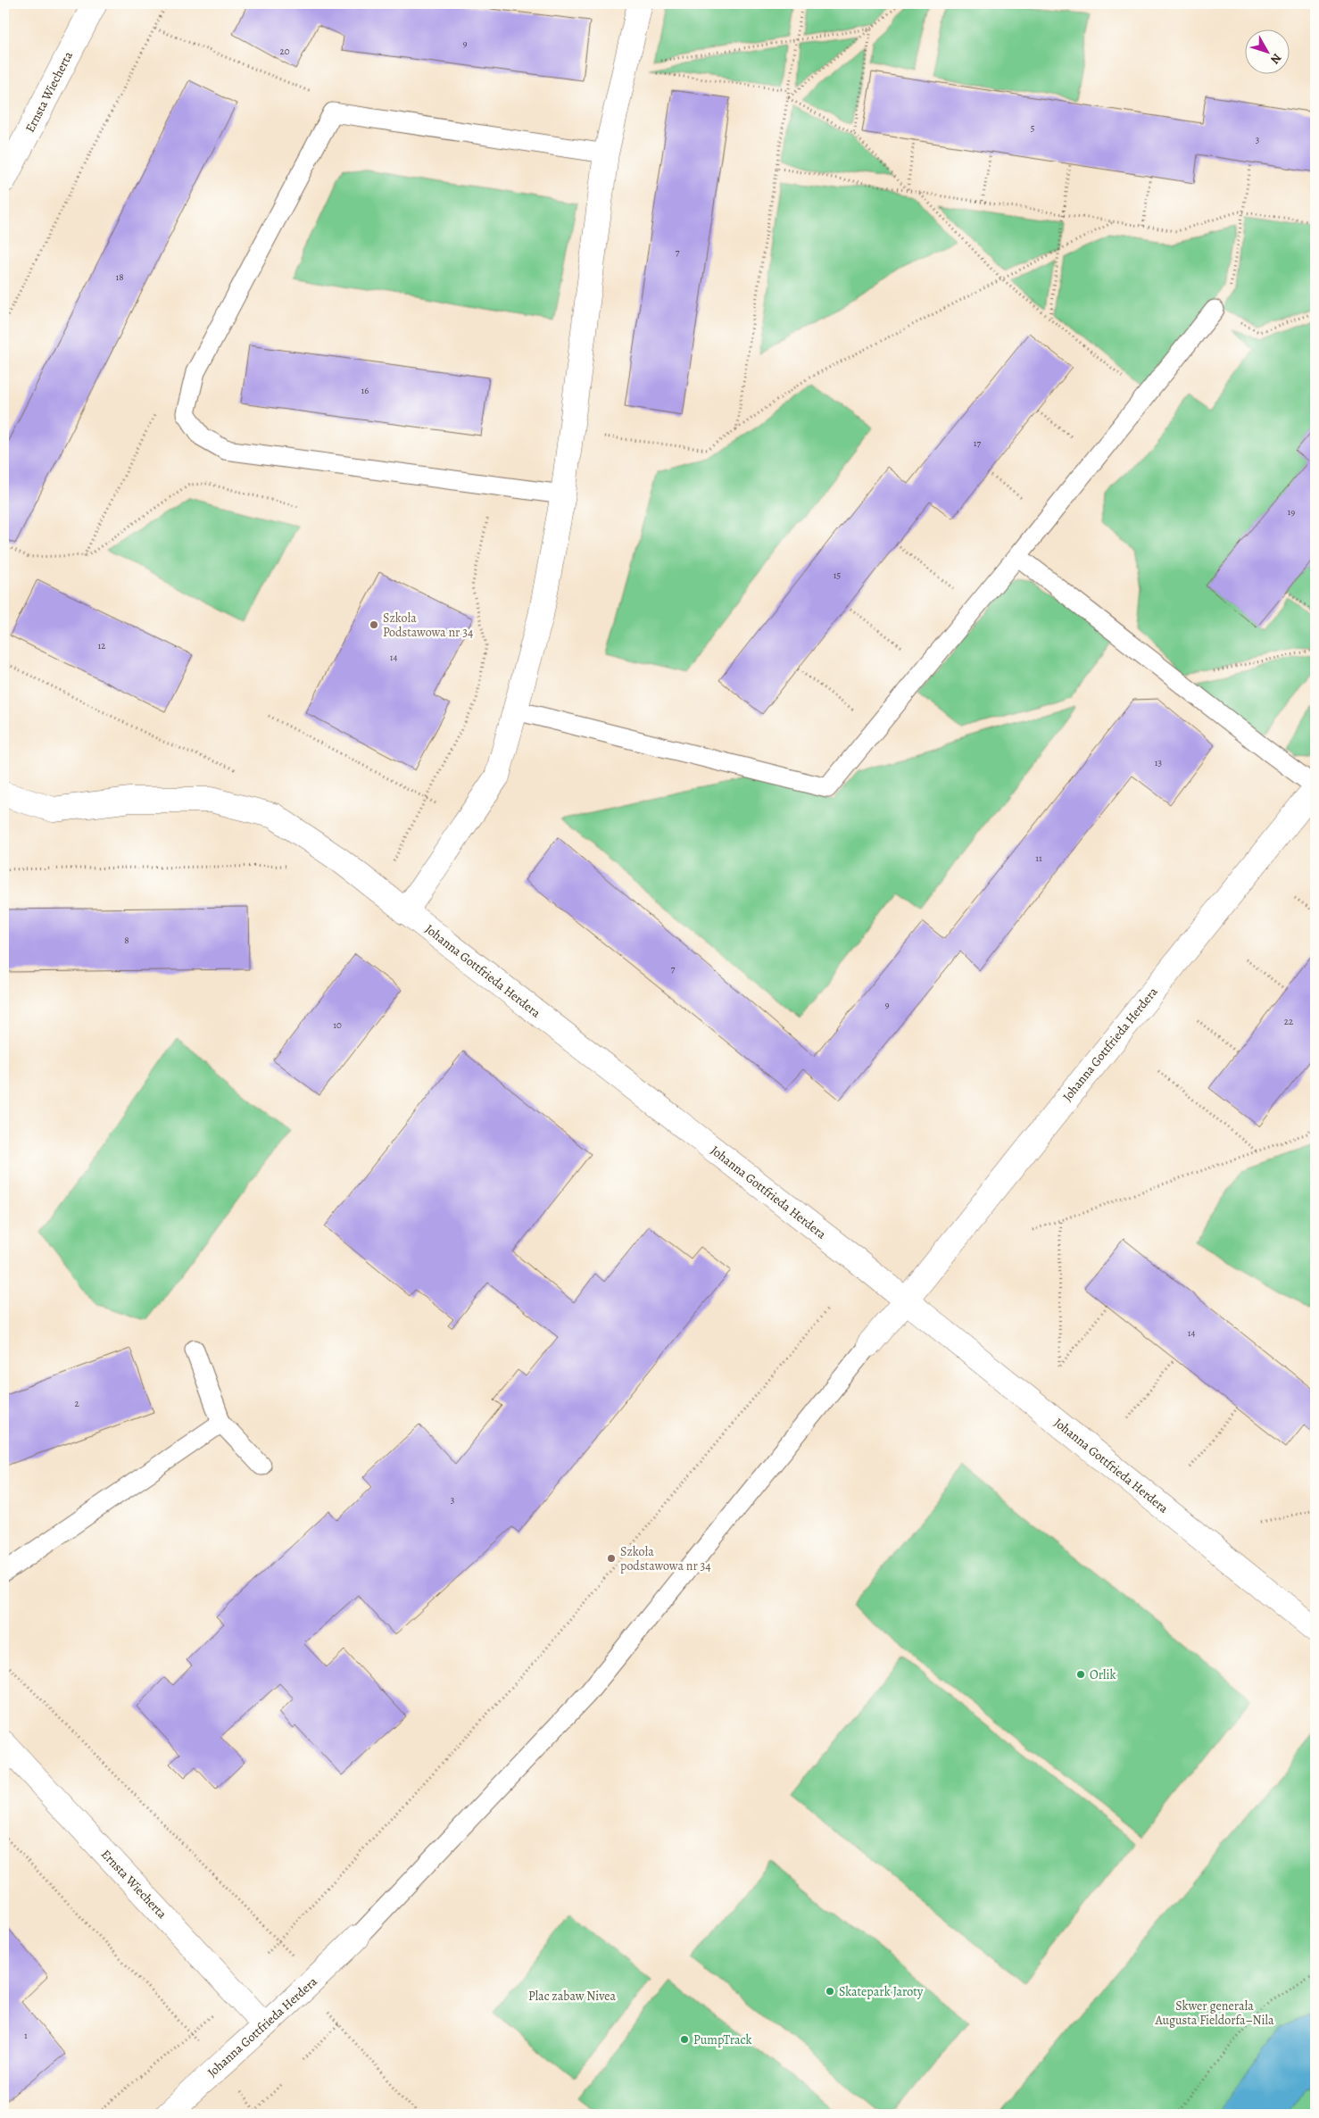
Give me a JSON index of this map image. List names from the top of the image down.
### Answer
{
  "streets": {
    "street": ["Ernsta Wiecherta", "Johanna Gottfrieda Herdera"]
  },
  "crossings": [
    ["Ernsta Wiecherta", "Johanna Gottfrieda Herdera"]
  ],
  "parks": ["Plac zabaw Nivea", "Skwer generała Augusta Fieldorfa–Nila"],
  "places": [
    "Szkoła Podstawowa nr 34",
    "Szkoła podstawowa nr 34",
    "Orlik",
    "Skatepark Jaroty",
    "PumpTrack"
  ],
  "house_numbers": [
    "9",
    "20",
    "5",
    "3",
    "7",
    "18",
    "16",
    "17",
    "19",
    "15",
    "12",
    "14",
    "13",
    "11",
    "8",
    "7",
    "9",
    "22",
    "10",
    "14",
    "2",
    "3",
    "1"
  ],
  "north": "bottom right"
}
